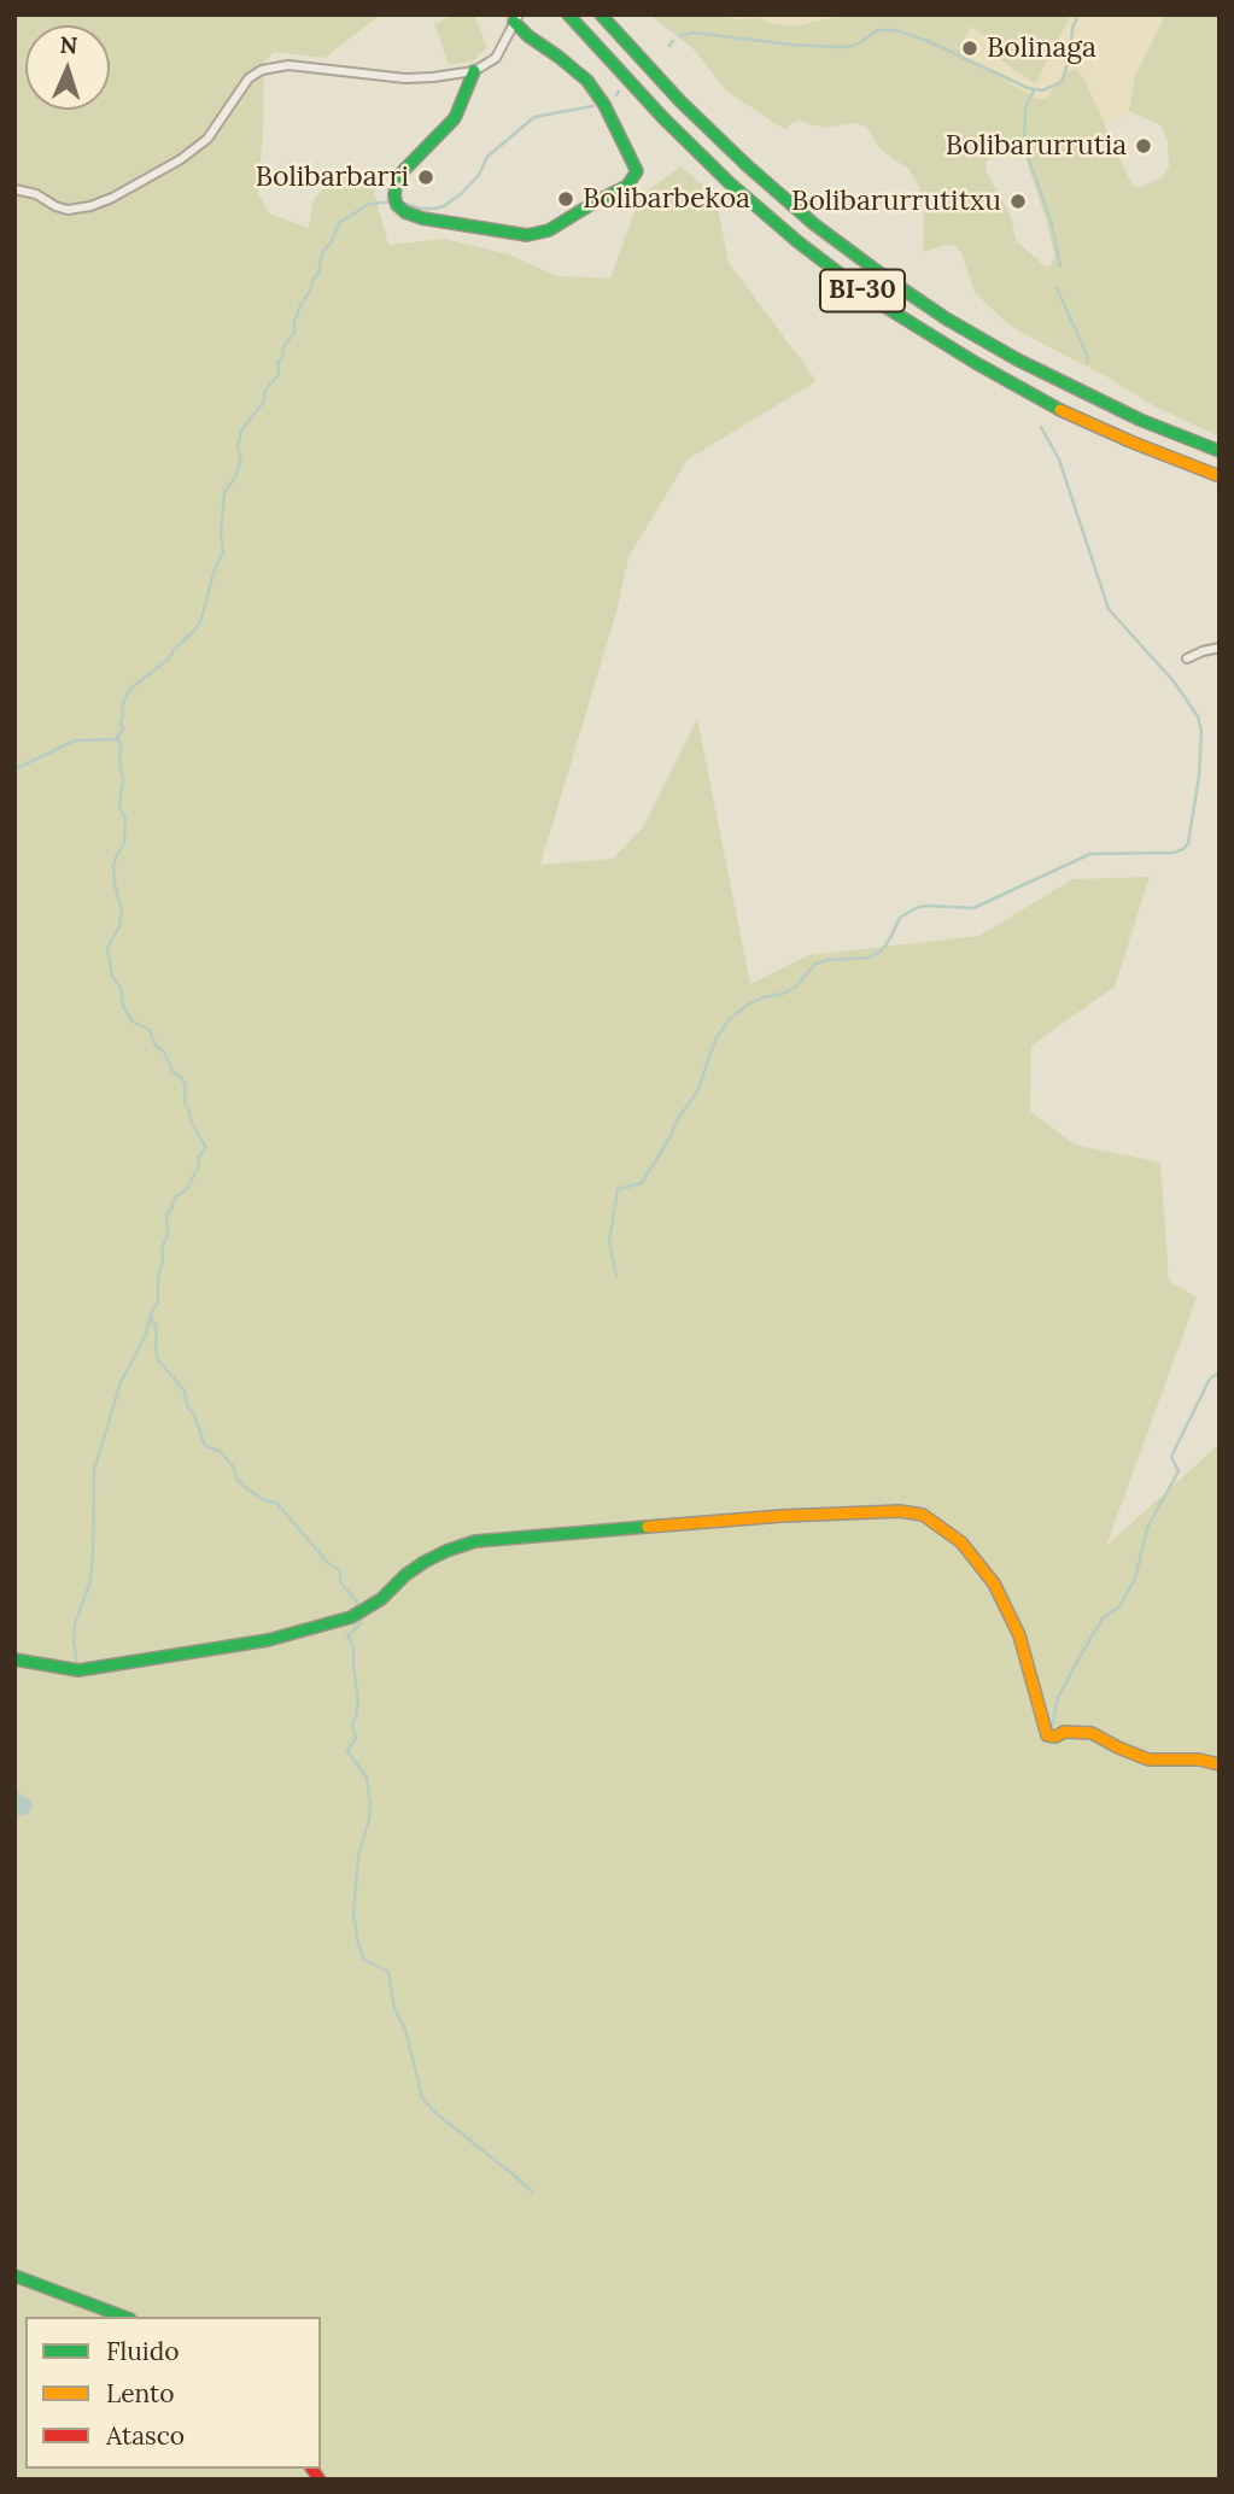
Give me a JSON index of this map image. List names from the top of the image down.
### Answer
{
  "streets": {
    "main road": ["BI-30"]
  },
  "places": [
    "Bolinaga",
    "Bolibarurrutia",
    "Bolibarbarri",
    "Bolibarbekoa",
    "Bolibarurrutitxu"
  ],
  "legend": ["Fluido", "Lento", "Atasco"],
  "north": "top"
}
